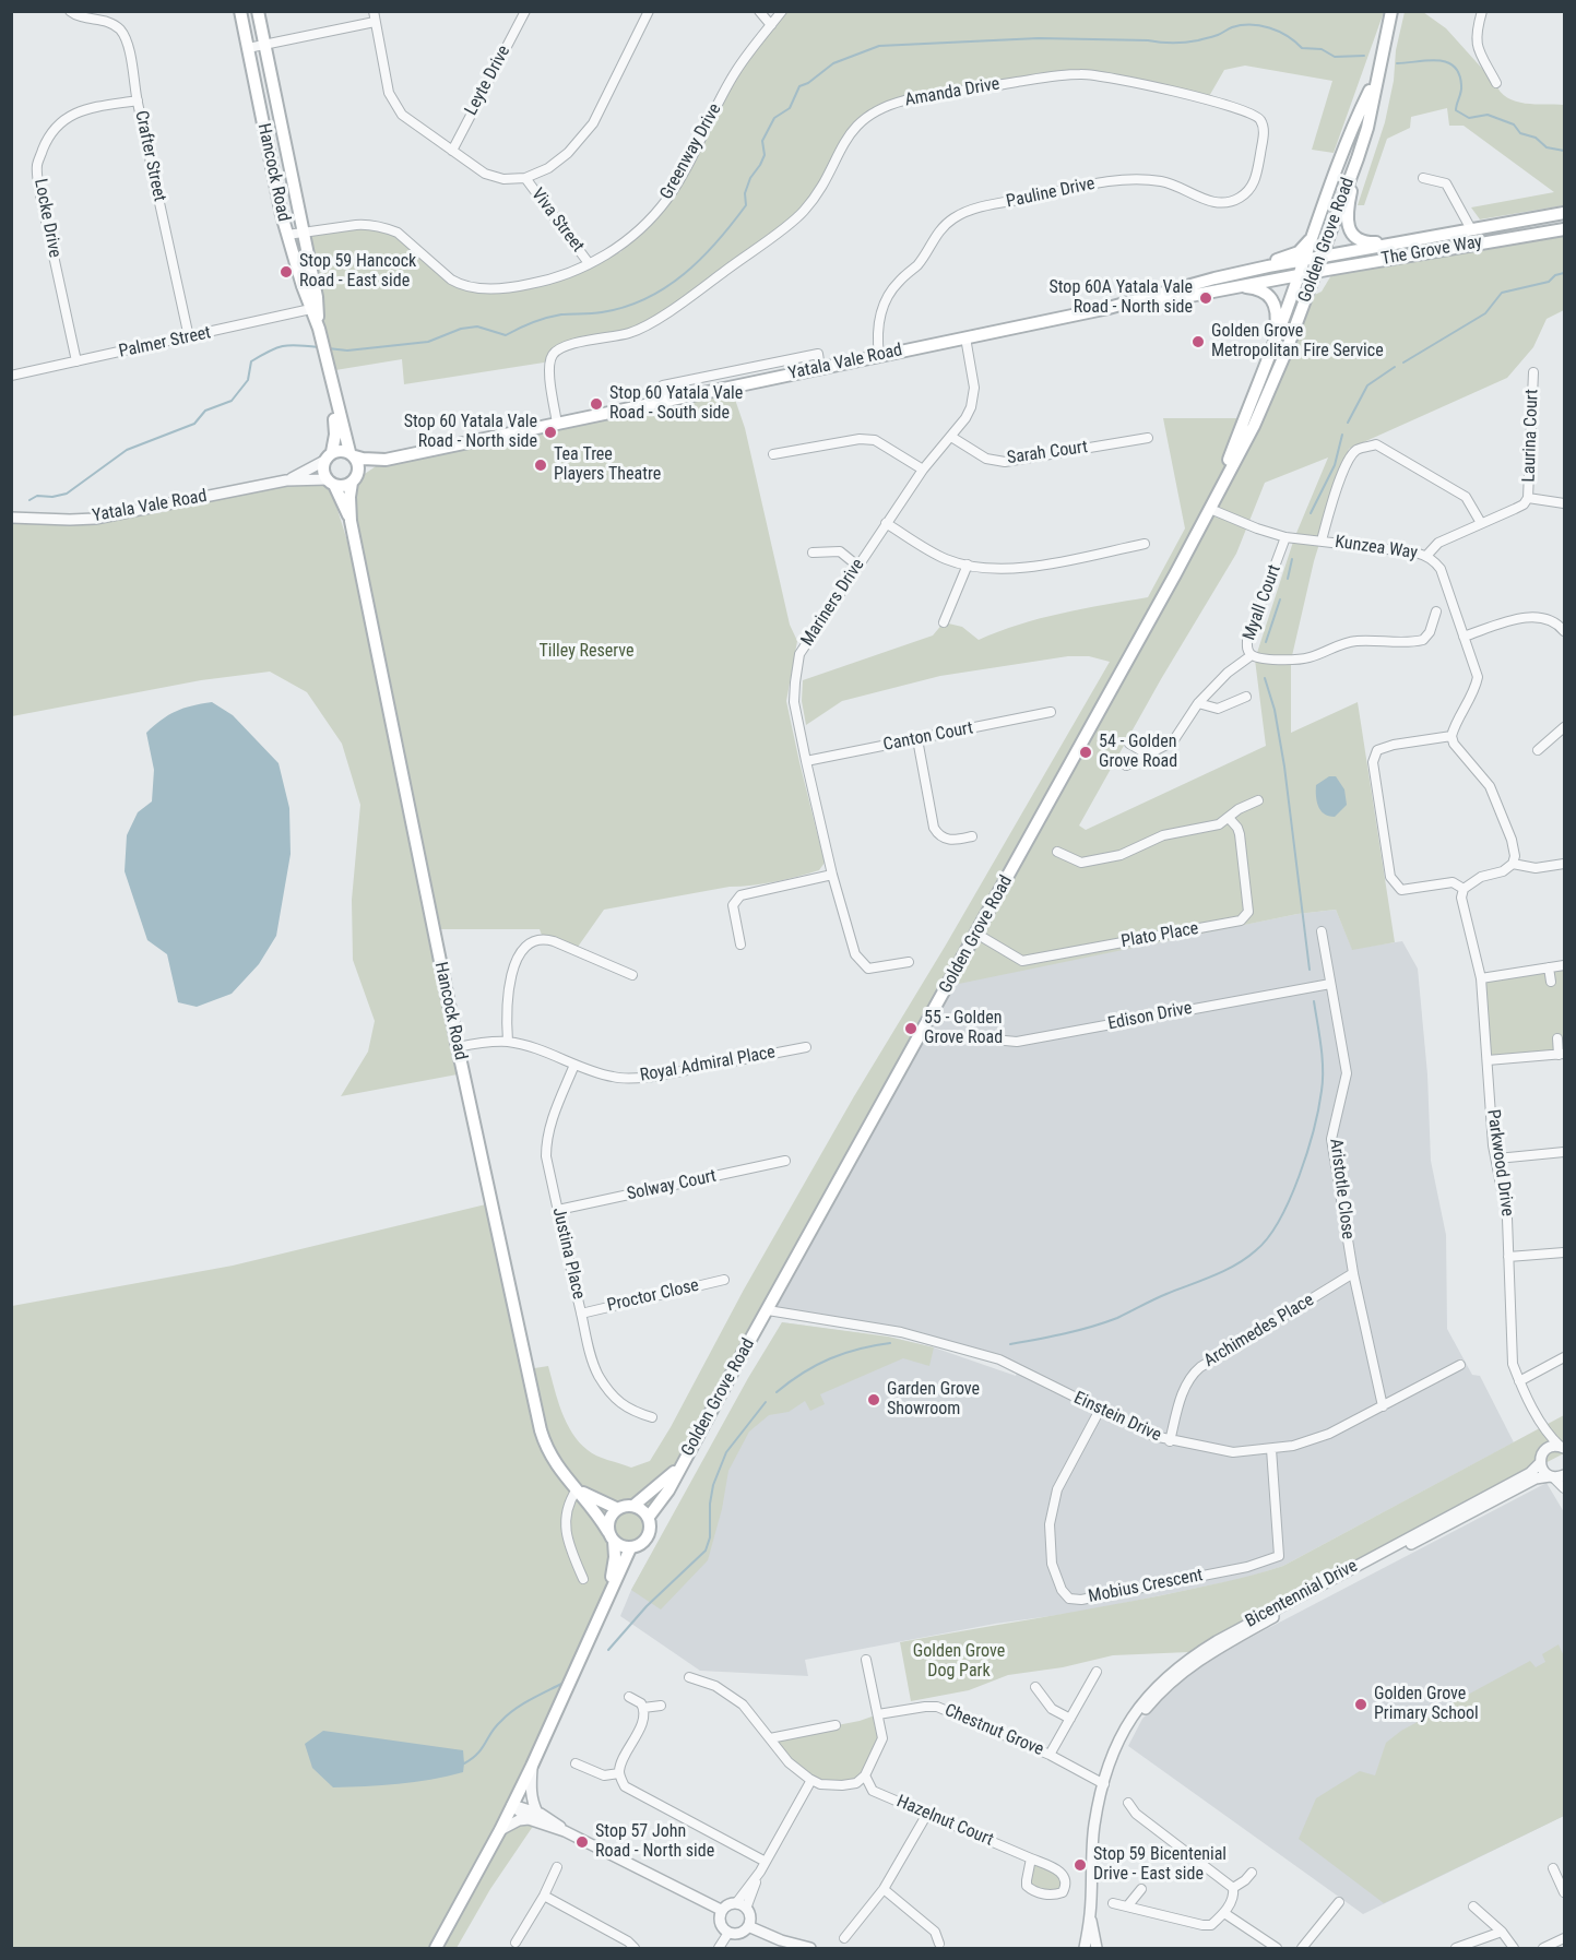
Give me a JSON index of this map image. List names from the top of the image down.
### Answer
{
  "streets": {
    "main road": [
      "Hancock Road",
      "Golden Grove Road",
      "The Grove Way",
      "Yatala Vale Road"
    ],
    "street": [
      "Leyte Drive",
      "Amanda Drive",
      "Greenway Drive",
      "Crafter Street",
      "Pauline Drive",
      "Locke Drive",
      "Viva Street",
      "Palmer Street",
      "Laurina Court",
      "Sarah Court",
      "Kunzea Way",
      "Mariners Drive",
      "Myall Court",
      "Canton Court",
      "Plato Place",
      "Edison Drive",
      "Royal Admiral Place",
      "Parkwood Drive",
      "Solway Court",
      "Aristotle Close",
      "Justina Place",
      "Proctor Close",
      "Archimedes Place",
      "Einstein Drive",
      "Mobius Crescent",
      "Bicentennial Drive",
      "Chestnut Grove",
      "Hazelnut Court"
    ]
  },
  "crossings": [
    ["Amanda Drive", "Pauline Drive"],
    ["Amanda Drive", "Yatala Vale Road"],
    ["Greenway Drive", "Hancock Road"],
    ["Greenway Drive", "Viva Street"],
    ["Crafter Street", "Locke Drive"],
    ["Crafter Street", "Palmer Street"],
    ["Hancock Road", "Golden Grove Road"],
    ["Hancock Road", "Palmer Street"],
    ["Hancock Road", "Yatala Vale Road"],
    ["Hancock Road", "Royal Admiral Place"],
    ["Pauline Drive", "Yatala Vale Road"],
    ["Locke Drive", "Palmer Street"],
    ["Golden Grove Road", "The Grove Way"],
    ["Golden Grove Road", "Yatala Vale Road"],
    ["Golden Grove Road", "Kunzea Way"],
    ["Golden Grove Road", "Plato Place"],
    ["Golden Grove Road", "Einstein Drive"],
    ["The Grove Way", "Yatala Vale Road"],
    ["Yatala Vale Road", "Mariners Drive"],
    ["Laurina Court", "Kunzea Way"],
    ["Sarah Court", "Mariners Drive"],
    ["Kunzea Way", "Myall Court"],
    ["Mariners Drive", "Canton Court"],
    ["Edison Drive", "Aristotle Close"],
    ["Royal Admiral Place", "Justina Place"],
    ["Solway Court", "Justina Place"],
    ["Aristotle Close", "Archimedes Place"],
    ["Aristotle Close", "Einstein Drive"],
    ["Justina Place", "Proctor Close"],
    ["Archimedes Place", "Einstein Drive"],
    ["Einstein Drive", "Mobius Crescent"],
    ["Bicentennial Drive", "Chestnut Grove"]
  ],
  "parks": ["Tilley Reserve", "Golden Grove Dog Park"],
  "places": [
    "Stop 59 Hancock Road - East side",
    "Stop 60A Yatala Vale Road - North side",
    "Golden Grove Metropolitan Fire Service",
    "Stop 60 Yatala Vale Road - South side",
    "Stop 60 Yatala Vale Road - North side",
    "Tea Tree Players Theatre",
    "54 - Golden Grove Road",
    "55 - Golden Grove Road",
    "Garden Grove Showroom",
    "Golden Grove Primary School",
    "Stop 57 John Road - North side",
    "Stop 59 Bicentenial Drive - East side"
  ]
}
